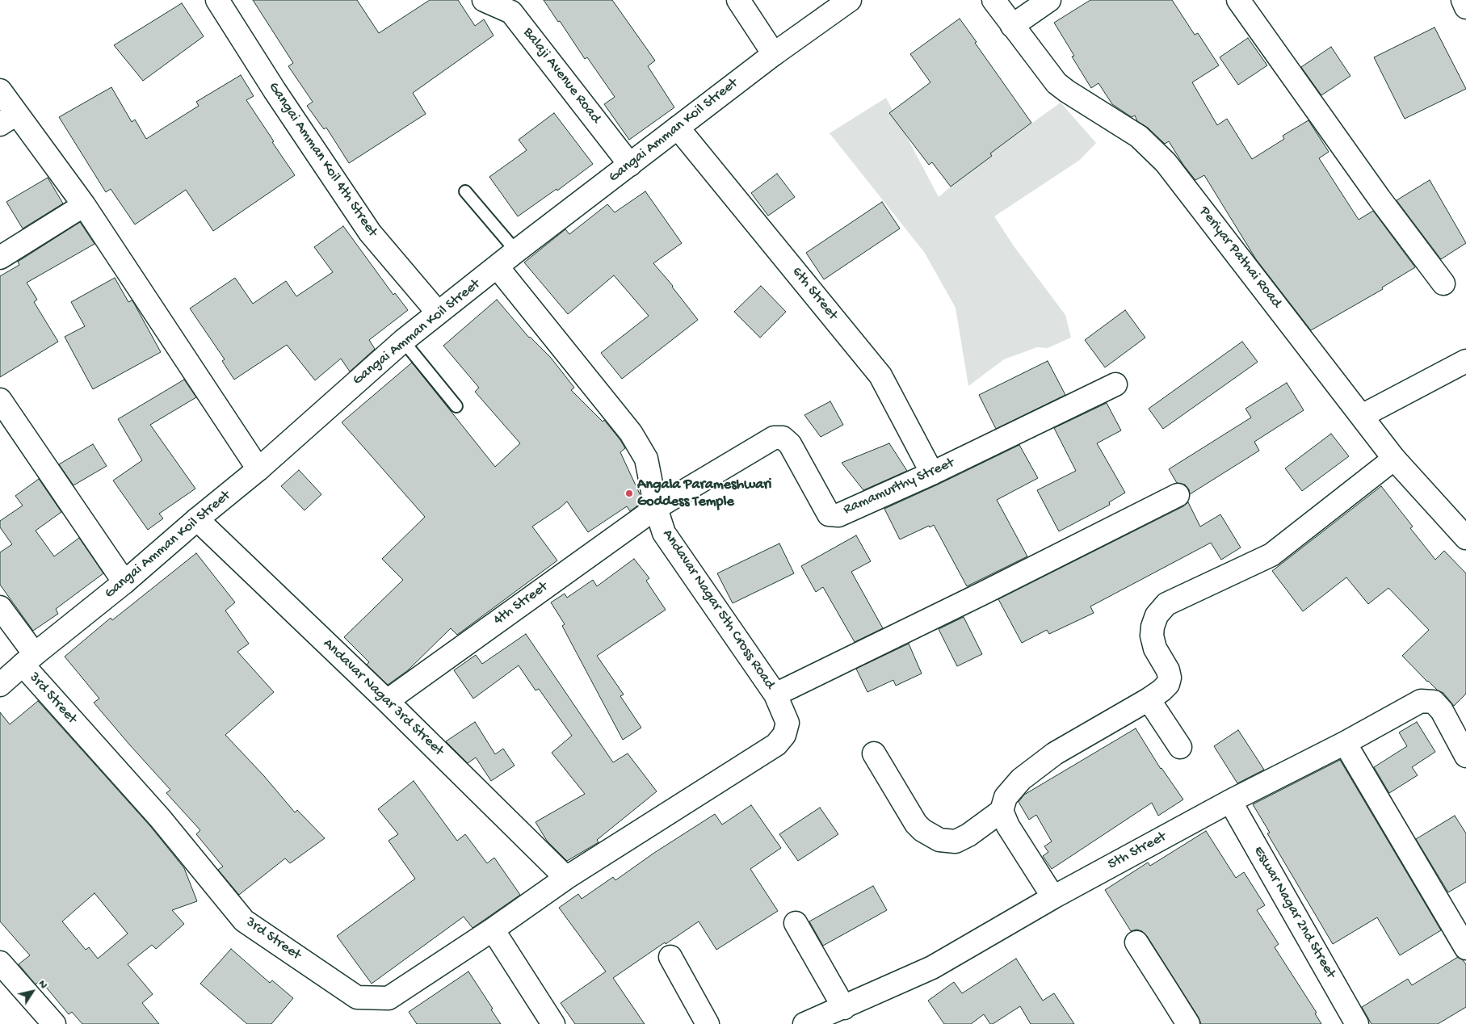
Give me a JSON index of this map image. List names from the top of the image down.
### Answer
{
  "streets": {
    "street": [
      "Balaji Avenue Road",
      "Gangai Amman Koil Street",
      "Gangai Amman Koil 4th Street",
      "Periyar Pathai Road",
      "6th Street",
      "Ramamurthy Street",
      "4th Street",
      "Andavar Nagar 5th Cross Road",
      "Andavar Nagar 3rd Street",
      "3rd Street",
      "5th Street",
      "Eswar Nagar 2nd Street"
    ]
  },
  "crossings": [
    ["Balaji Avenue Road", "Gangai Amman Koil Street"],
    ["Gangai Amman Koil Street", "Gangai Amman Koil 4th Street"],
    ["Gangai Amman Koil Street", "6th Street"],
    ["Gangai Amman Koil Street", "Andavar Nagar 5th Cross Road"],
    ["Gangai Amman Koil Street", "Andavar Nagar 3rd Street"],
    ["Gangai Amman Koil Street", "3rd Street"],
    ["6th Street", "Ramamurthy Street"],
    ["Ramamurthy Street", "4th Street"],
    ["Ramamurthy Street", "Andavar Nagar 5th Cross Road"],
    ["4th Street", "Andavar Nagar 5th Cross Road"],
    ["4th Street", "Andavar Nagar 3rd Street"],
    ["Andavar Nagar 5th Cross Road", "3rd Street"],
    ["Andavar Nagar 3rd Street", "3rd Street"],
    ["5th Street", "Eswar Nagar 2nd Street"]
  ],
  "places": ["Angala Parameshwari Goddess Temple"],
  "north": "top right"
}
